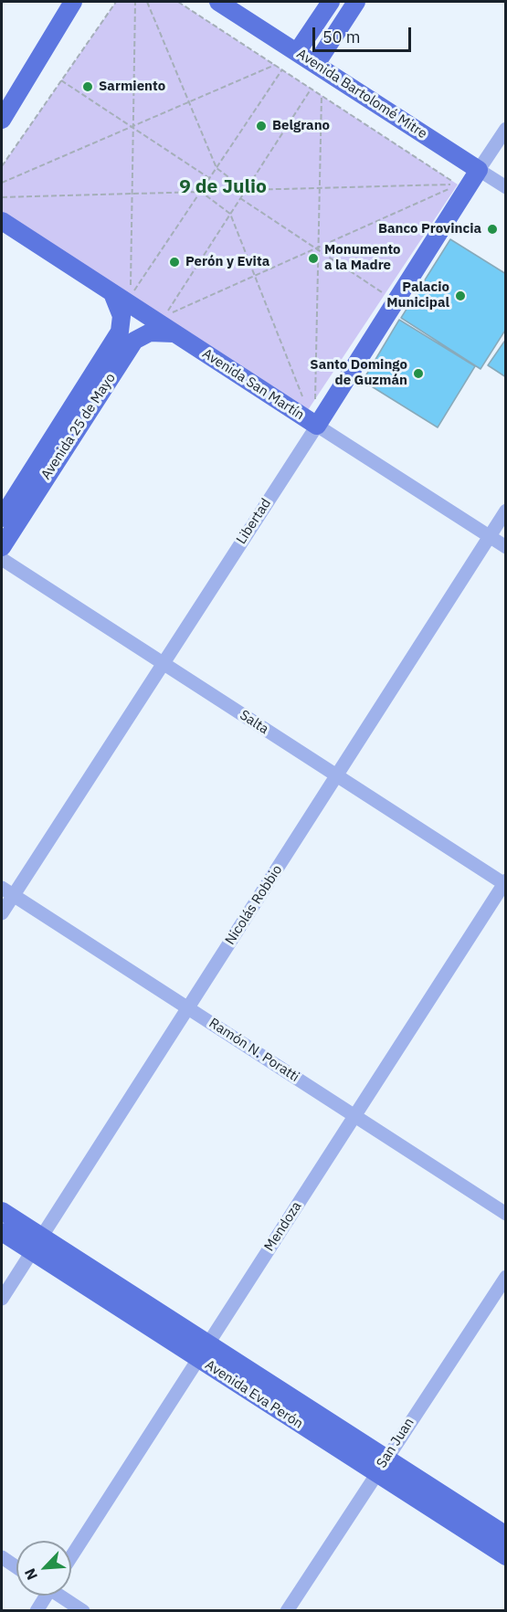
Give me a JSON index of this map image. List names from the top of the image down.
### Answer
{
  "streets": {
    "main road": [
      "Avenida Bartolomé Mitre",
      "Avenida San Martín",
      "Avenida 25 de Mayo",
      "Libertad",
      "Avenida Eva Perón"
    ],
    "street": [
      "Salta",
      "Nicolás Robbio",
      "Ramón N. Poratti",
      "Mendoza",
      "San Juan"
    ]
  },
  "crossings": [
    ["Avenida Bartolomé Mitre", "Libertad"],
    ["Avenida San Martín", "Avenida 25 de Mayo"],
    ["Avenida San Martín", "Libertad"],
    ["Avenida San Martín", "Nicolás Robbio"],
    ["Libertad", "Salta"],
    ["Libertad", "Ramón N. Poratti"],
    ["Salta", "Nicolás Robbio"],
    ["Salta", "Mendoza"],
    ["Nicolás Robbio", "Ramón N. Poratti"],
    ["Nicolás Robbio", "Avenida Eva Perón"],
    ["Ramón N. Poratti", "Mendoza"],
    ["Mendoza", "Avenida Eva Perón"],
    ["Avenida Eva Perón", "San Juan"]
  ],
  "districts": ["9 de Julio"],
  "places": [
    "Sarmiento",
    "Belgrano",
    "Banco Provincia",
    "Monumento a la Madre",
    "Perón y Evita",
    "Palacio Municipal",
    "Santo Domingo de Guzmán"
  ],
  "scale_bar": "50 m",
  "north": "bottom left"
}
